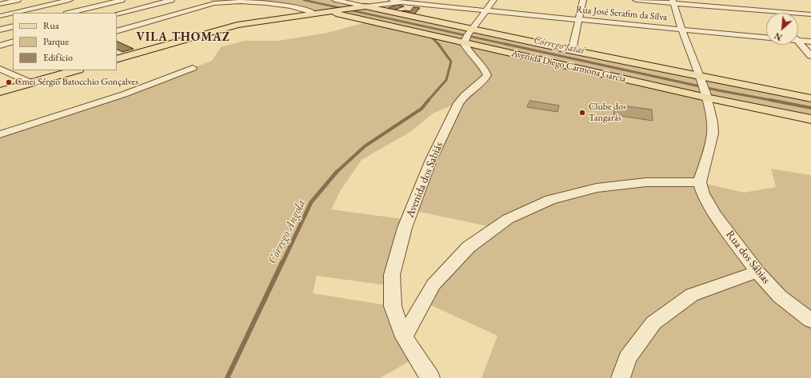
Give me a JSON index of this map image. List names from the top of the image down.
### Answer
{
  "streets": {
    "main road": ["Avenida Diego Carmona Garcia"],
    "street": ["Rua José Serafim da Silva", "Avenida dos Sabiás", "Rua dos Sábias"]
  },
  "crossings": [
    ["Avenida Diego Carmona Garcia", "Avenida dos Sabiás"]
  ],
  "districts": ["VILA THOMAZ"],
  "water": ["Córrego Jataí", "Córrego Angola"],
  "places": ["Cmei Sérgio Batocchio Gonçalves", "Clube dos Tangarás"],
  "legend": ["Rua", "Parque", "Edifício"],
  "north": "bottom left"
}
